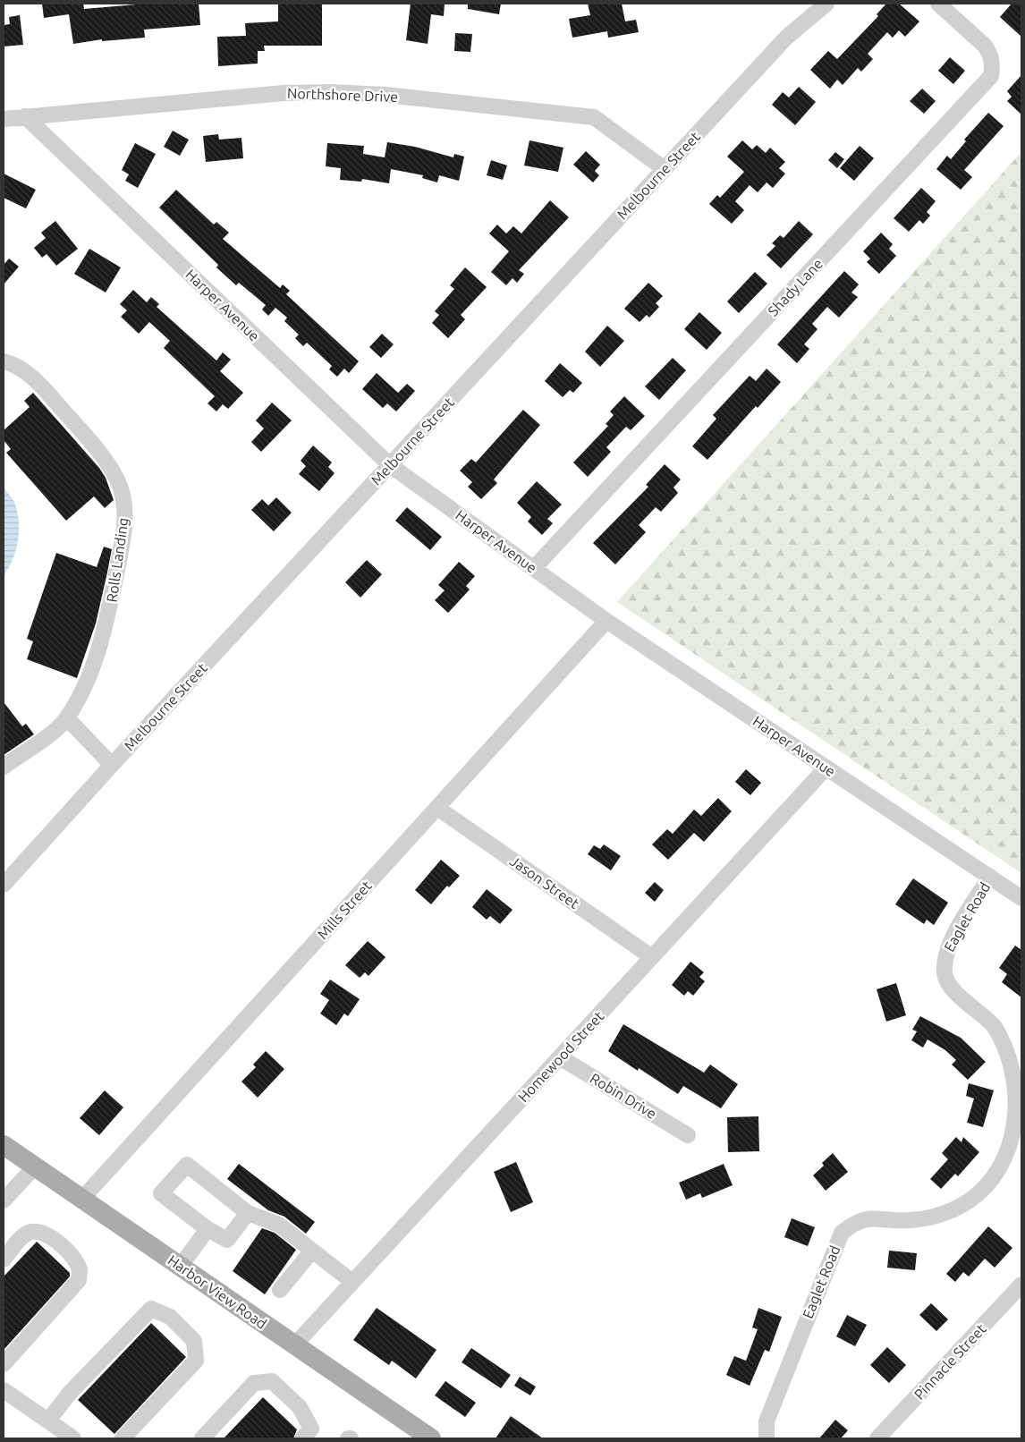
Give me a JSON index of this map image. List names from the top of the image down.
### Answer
{
  "streets": {
    "main road": ["Harbor View Road"],
    "street": [
      "Northshore Drive",
      "Melbourne Street",
      "Shady Lane",
      "Harper Avenue",
      "Rolls Landing",
      "Jason Street",
      "Mills Street",
      "Eaglet Road",
      "Homewood Street",
      "Robin Drive",
      "Pinnacle Street"
    ]
  },
  "crossings": [
    ["Northshore Drive", "Melbourne Street"],
    ["Northshore Drive", "Harper Avenue"],
    ["Melbourne Street", "Harper Avenue"],
    ["Shady Lane", "Harper Avenue"],
    ["Harper Avenue", "Mills Street"],
    ["Harper Avenue", "Eaglet Road"],
    ["Harper Avenue", "Homewood Street"],
    ["Jason Street", "Mills Street"],
    ["Jason Street", "Homewood Street"],
    ["Mills Street", "Harbor View Road"],
    ["Homewood Street", "Robin Drive"],
    ["Homewood Street", "Harbor View Road"]
  ]
}
